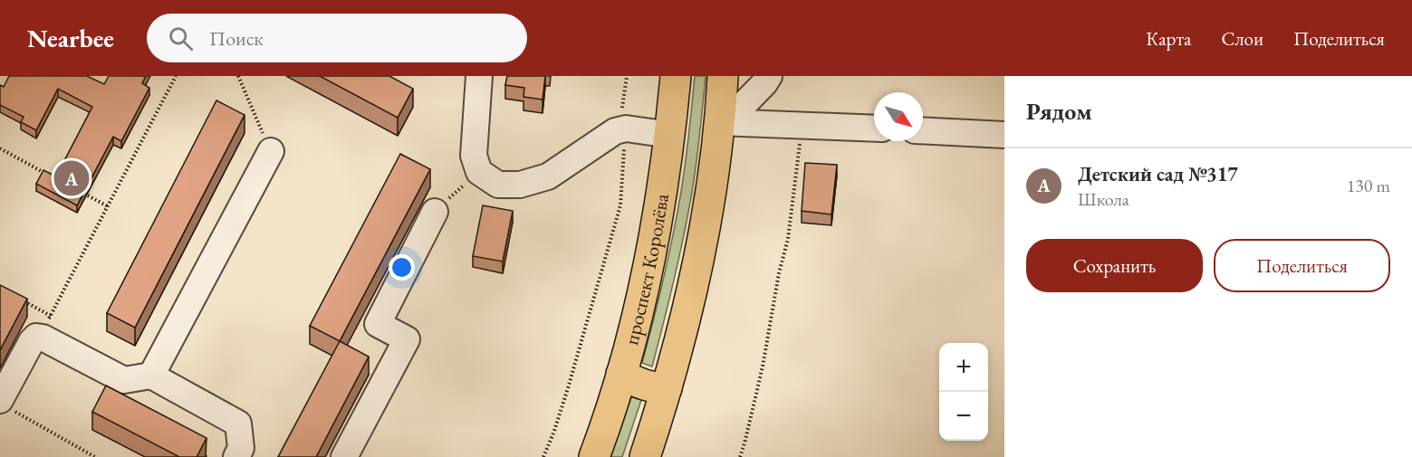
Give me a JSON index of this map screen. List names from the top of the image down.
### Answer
{
  "streets": {
    "main road": ["проспект Королёва"]
  },
  "north": "bottom right",
  "page": {
    "header": "Nearbee",
    "search": "Поиск",
    "nav": ["Карта", "Слои", "Поделиться"],
    "heading": "Рядом",
    "list": [
      {
        "mark": "A",
        "name": "Детский сад №317",
        "note": "Школа",
        "value": "130 m"
      }
    ],
    "pins": "A",
    "buttons": ["Сохранить", "Поделиться"],
    "map_buttons": ["+", "−"]
  }
}
